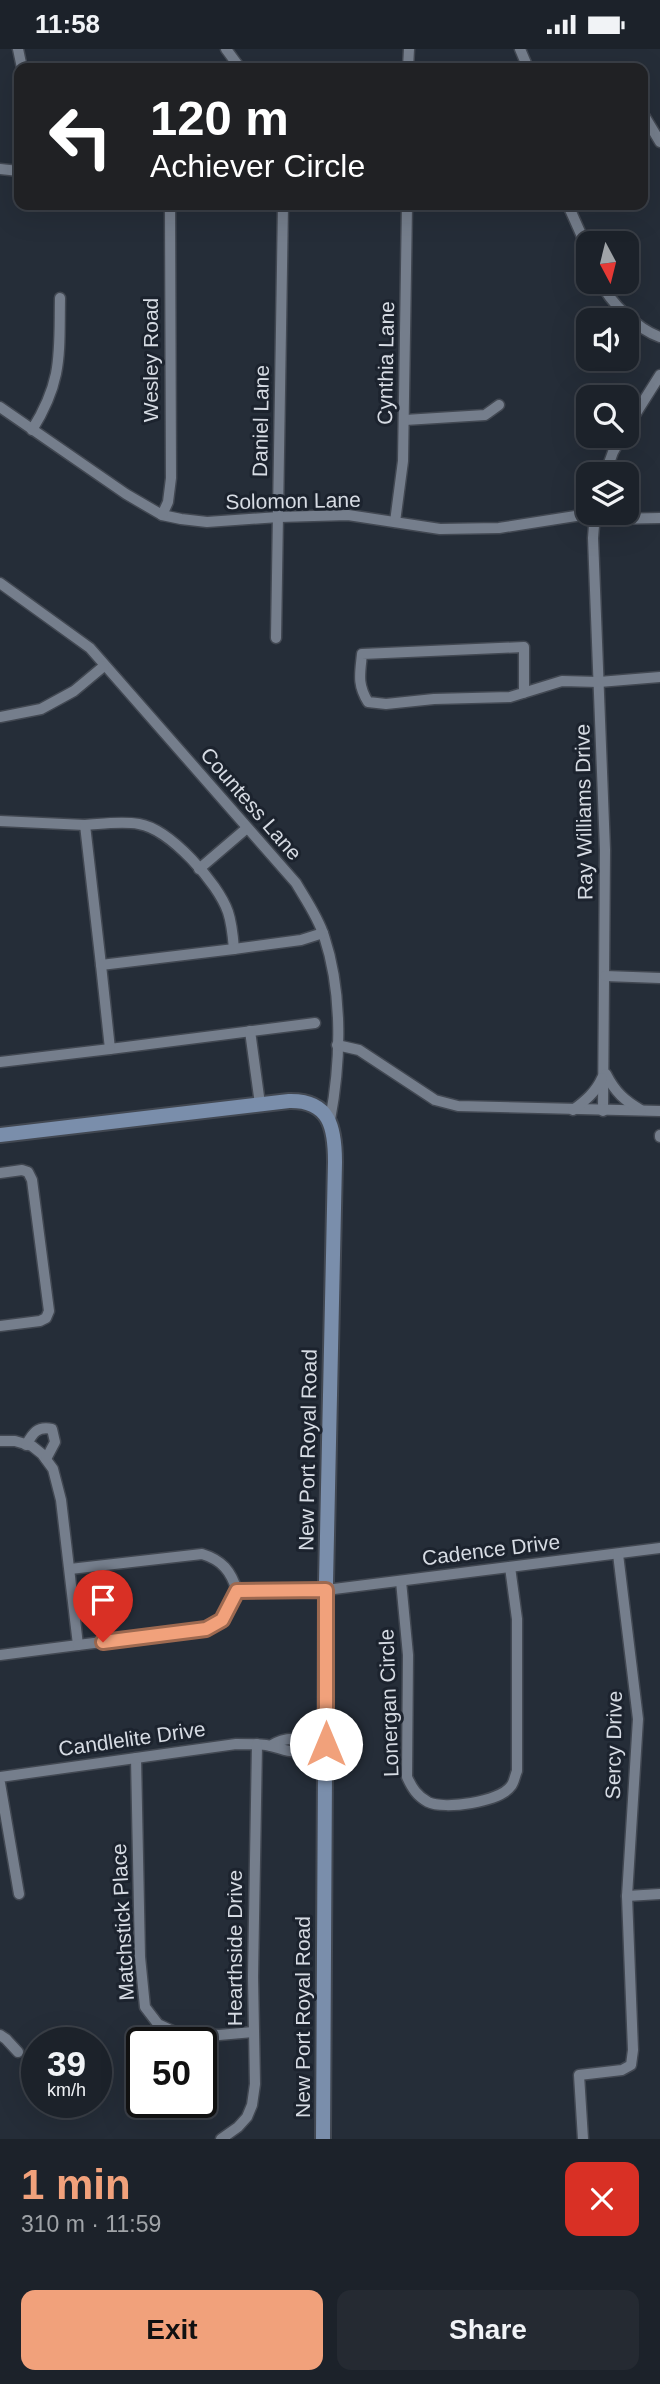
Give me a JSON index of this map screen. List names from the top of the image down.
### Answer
{
  "streets": {
    "main road": ["New Port Royal Road"],
    "street": [
      "Wesley Road",
      "Cynthia Lane",
      "Daniel Lane",
      "Solomon Lane",
      "Countess Lane",
      "Ray Williams Drive",
      "Cadence Drive",
      "Lonergan Circle",
      "Candlelite Drive",
      "Sercy Drive",
      "Matchstick Place",
      "Hearthside Drive"
    ]
  },
  "crossings": [
    ["Wesley Road", "Solomon Lane"],
    ["Cynthia Lane", "Solomon Lane"],
    ["Daniel Lane", "Solomon Lane"],
    ["Countess Lane", "New Port Royal Road"],
    ["New Port Royal Road", "Cadence Drive"],
    ["New Port Royal Road", "Candlelite Drive"],
    ["Cadence Drive", "Lonergan Circle"],
    ["Cadence Drive", "Sercy Drive"],
    ["Candlelite Drive", "Matchstick Place"],
    ["Candlelite Drive", "Hearthside Drive"],
    ["Matchstick Place", "Hearthside Drive"]
  ],
  "north": "bottom",
  "page": {
    "status": "11:58",
    "turn": ["120 m", "Achiever Circle"],
    "speed": "39 km/h",
    "limit": "50",
    "heading": ["1 min", "310 m · 11:59"],
    "buttons": ["Exit", "Share"]
  }
}
